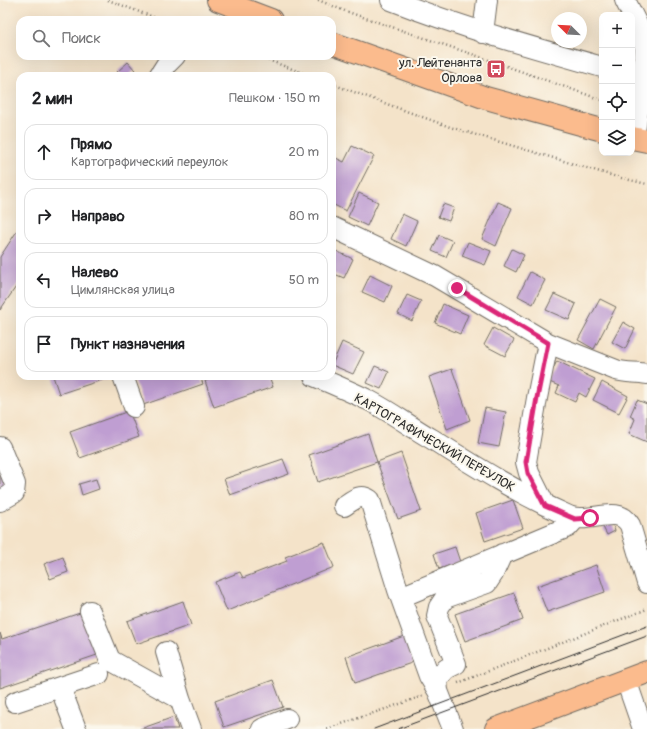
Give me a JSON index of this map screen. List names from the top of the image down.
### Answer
{
  "streets": {
    "street": ["КАРТОГРАФИЧЕСКИЙ ПЕРЕУЛОК"]
  },
  "places": {
    "bus stop": ["ул. Лейтенанта Орлова"]
  },
  "north": "top left",
  "page": {
    "map_buttons": ["+", "−"],
    "search": "Поиск",
    "heading": ["2 мин", "Пешком · 150 m"],
    "list": [
      ["Прямо", "Картографический переулок", "20 m"],
      ["Направо", "80 m"],
      ["Налево", "Цимлянская улица", "50 m"],
      "Пункт назначения"
    ]
  }
}
